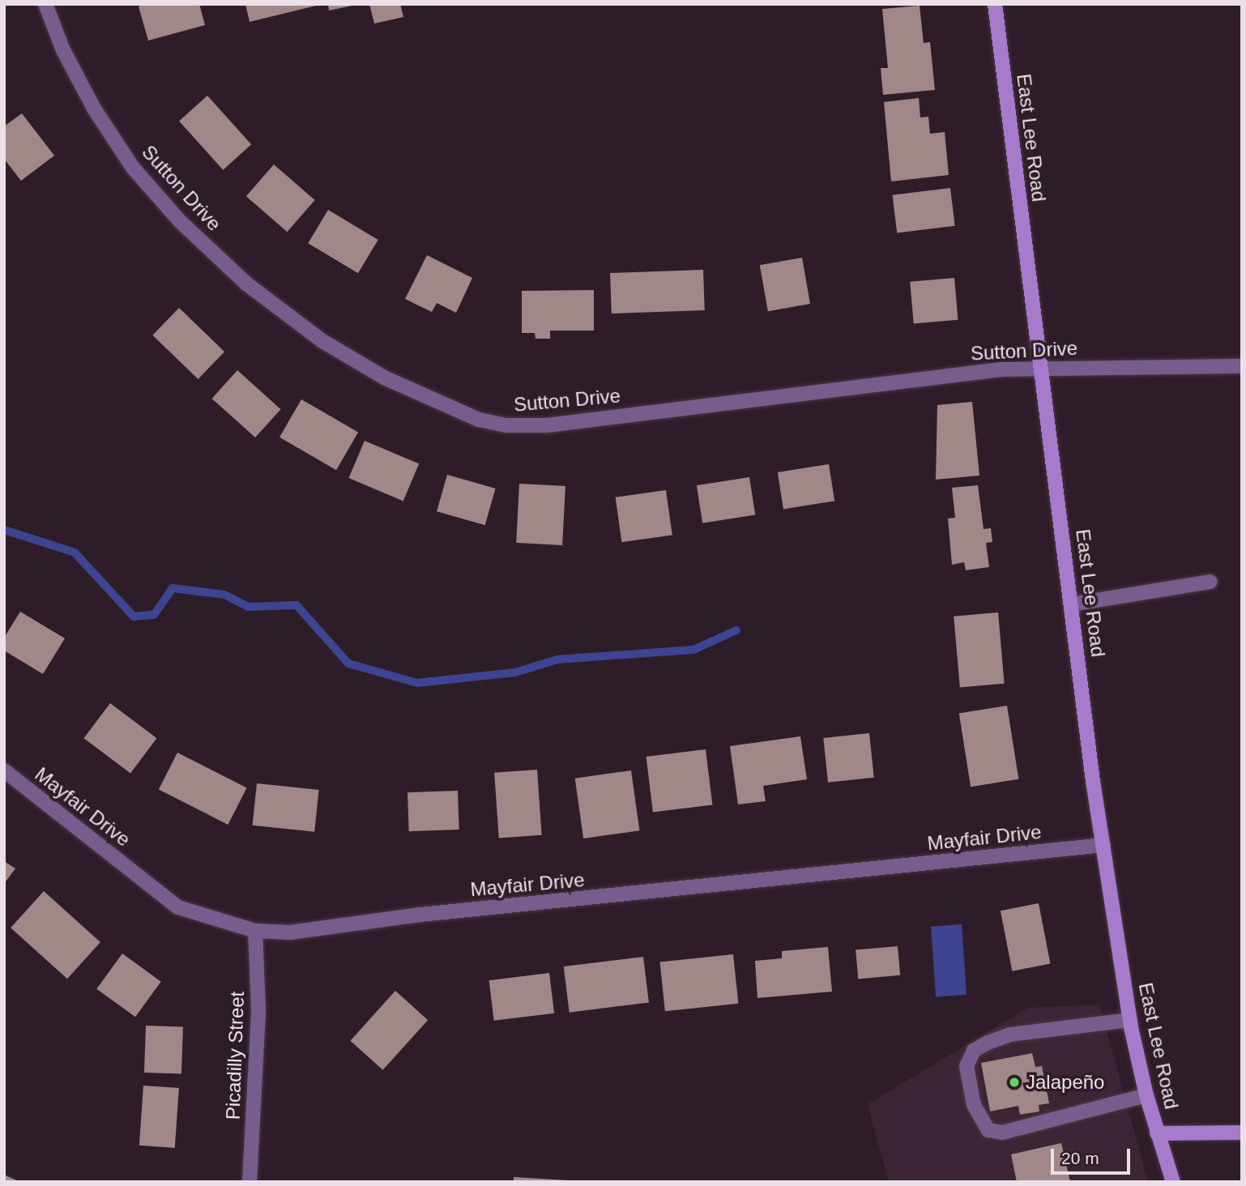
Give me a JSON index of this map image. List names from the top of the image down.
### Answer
{
  "streets": {
    "street": [
      "East Lee Road",
      "Sutton Drive",
      "Mayfair Drive",
      "Picadilly Street"
    ]
  },
  "crossings": [
    ["East Lee Road", "Sutton Drive"],
    ["East Lee Road", "Mayfair Drive"],
    ["Mayfair Drive", "Picadilly Street"]
  ],
  "places": ["Jalapeño"],
  "scale_bar": "20 m"
}
